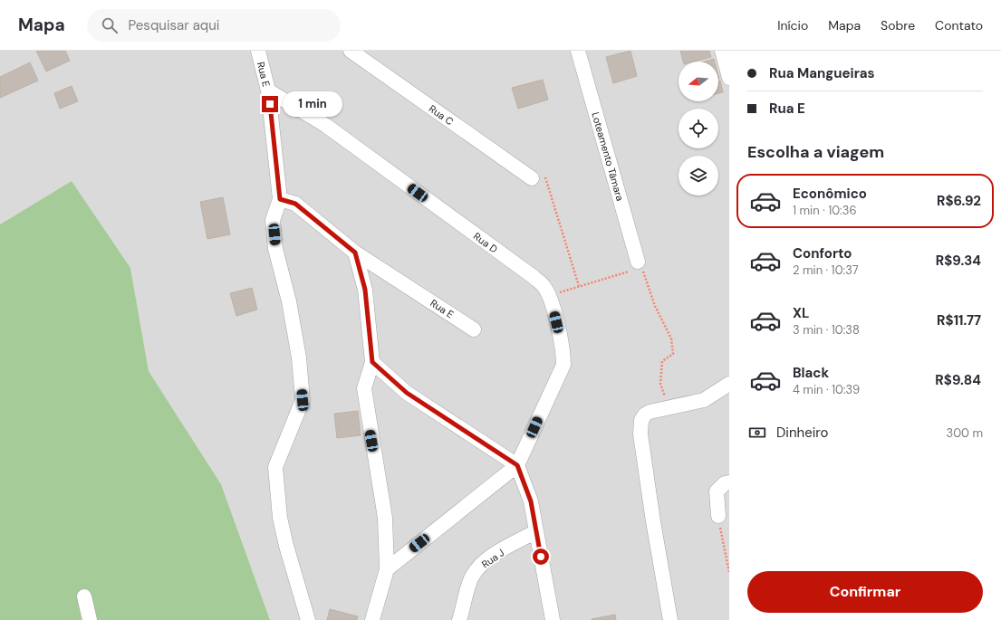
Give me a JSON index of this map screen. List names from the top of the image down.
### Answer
{
  "streets": {
    "street": [
      "Rua E",
      "Rua C",
      "Loteamento Tâmara",
      "Rua D",
      "Rua J"
    ]
  },
  "crossings": [
    ["Rua E", "Rua D"]
  ],
  "north": "left",
  "page": {
    "header": "Mapa",
    "search": "Pesquisar aqui",
    "nav": [
      "Início",
      "Mapa",
      "Sobre",
      "Contato"
    ],
    "banner": ["Rua Mangueiras", "Rua E"],
    "bubble": "1 min",
    "heading": "Escolha a viagem",
    "list": [
      {
        "name": "Econômico",
        "note": "1 min · 10:36",
        "value": "R$6.92"
      },
      {
        "name": "Conforto",
        "note": "2 min · 10:37",
        "value": "R$9.34"
      },
      {
        "name": "XL",
        "note": "3 min · 10:38",
        "value": "R$11.77"
      },
      {
        "name": "Black",
        "note": "4 min · 10:39",
        "value": "R$9.84"
      }
    ],
    "pay": ["Dinheiro", "300 m"],
    "buttons": "Confirmar"
  }
}
